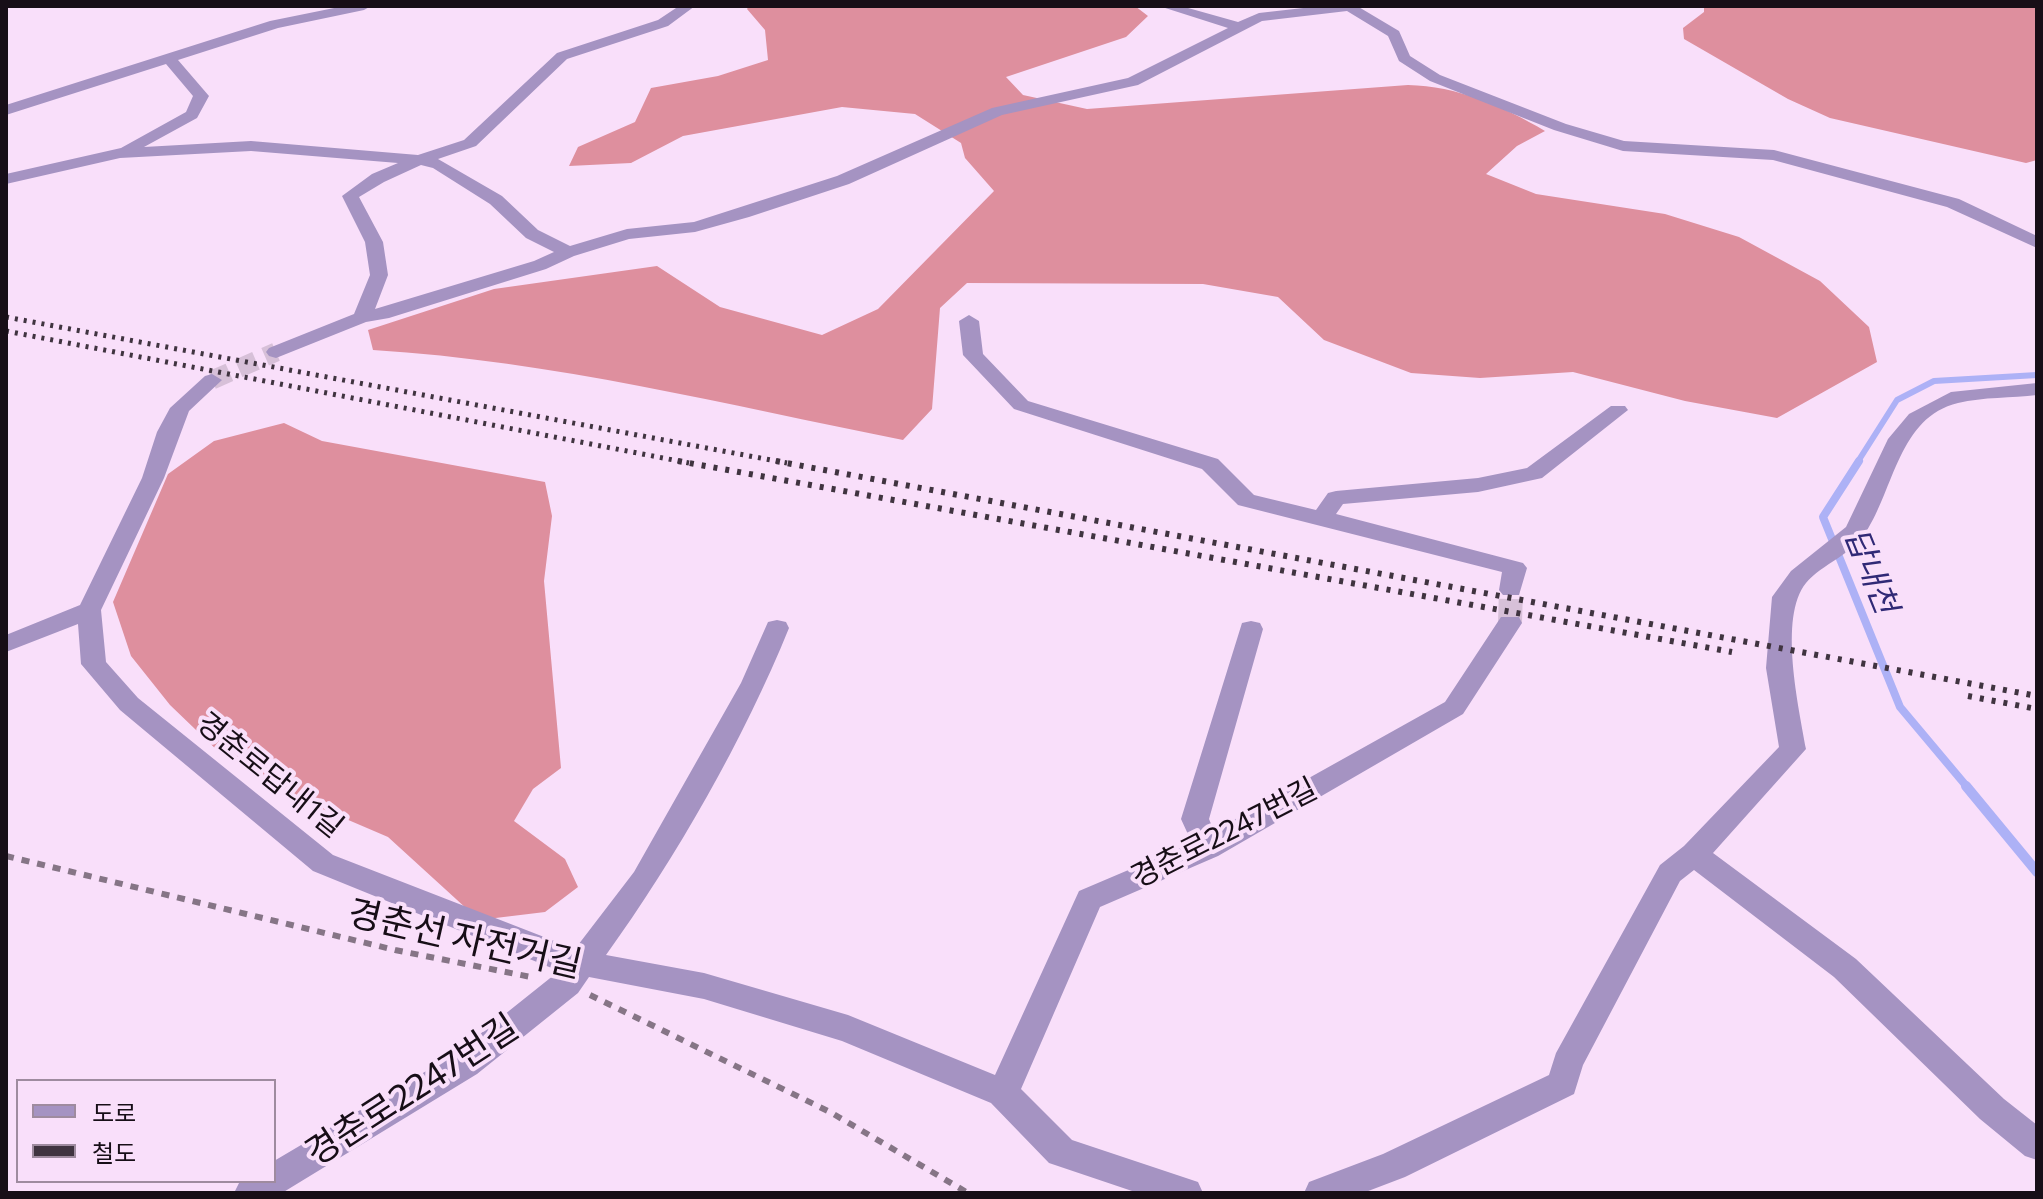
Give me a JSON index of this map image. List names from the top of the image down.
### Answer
{
  "streets": {
    "street": ["경춘로답내1길", "경춘로2247번길"],
    "path": ["경춘선 자전거길"]
  },
  "crossings": [
    ["경춘로답내1길", "경춘로2247번길"],
    ["경춘로답내1길", "경춘선 자전거길"],
    ["경춘로2247번길", "경춘선 자전거길"]
  ],
  "water": ["답내천"],
  "legend": ["도로", "철도"]
}
